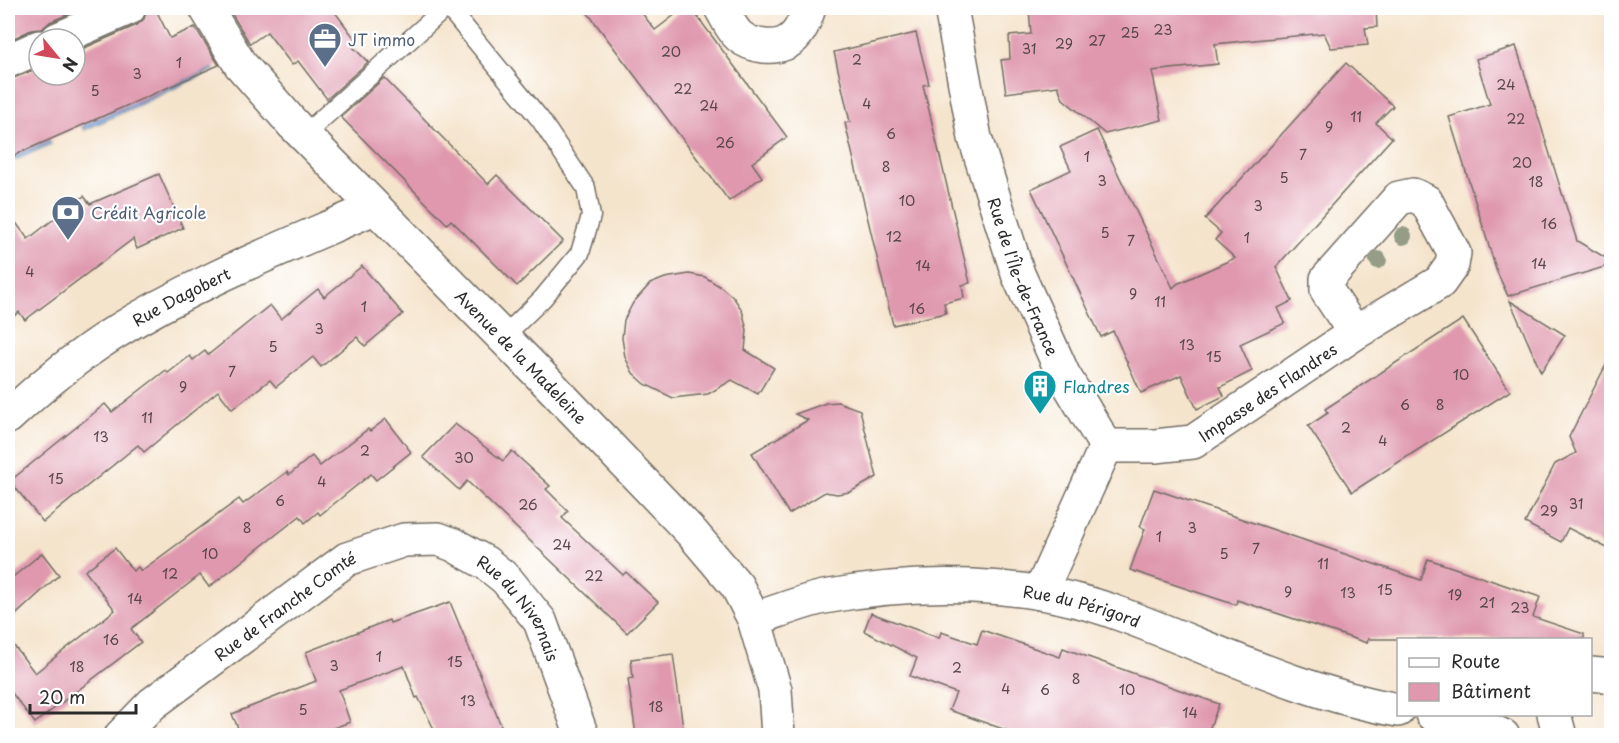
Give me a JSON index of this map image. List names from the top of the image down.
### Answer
{
  "streets": {
    "street": [
      "Rue de l'Île-de-France",
      "Rue Dagobert",
      "Avenue de la Madeleine",
      "Impasse des Flandres",
      "Rue de Franche Comté",
      "Rue du Périgord",
      "Rue du Nivernais"
    ]
  },
  "crossings": [
    ["Rue de l'Île-de-France", "Impasse des Flandres"],
    ["Rue Dagobert", "Avenue de la Madeleine"],
    ["Avenue de la Madeleine", "Rue du Périgord"],
    ["Rue de Franche Comté", "Rue du Nivernais"]
  ],
  "places": {
    "office": ["JT immo"],
    "bank": ["Crédit Agricole"],
    "building": ["Flandres"]
  },
  "house_numbers": [
    "23",
    "25",
    "27",
    "29",
    "31",
    "20",
    "2",
    "1",
    "3",
    "24",
    "22",
    "5",
    "4",
    "24",
    "11",
    "22",
    "9",
    "6",
    "26",
    "7",
    "1",
    "20",
    "8",
    "5",
    "3",
    "18",
    "10",
    "3",
    "16",
    "5",
    "12",
    "1",
    "7",
    "14",
    "14",
    "4",
    "9",
    "11",
    "1",
    "16",
    "3",
    "13",
    "5",
    "15",
    "7",
    "10",
    "9",
    "6",
    "8",
    "11",
    "2",
    "13",
    "4",
    "2",
    "30",
    "15",
    "4",
    "6",
    "31",
    "26",
    "29",
    "8",
    "3",
    "1",
    "24",
    "7",
    "10",
    "5",
    "11",
    "12",
    "22",
    "15",
    "9",
    "13",
    "19",
    "14",
    "21",
    "23",
    "16",
    "1",
    "15",
    "3",
    "18",
    "2",
    "8",
    "4",
    "6",
    "10",
    "13",
    "18",
    "5",
    "14"
  ],
  "legend": ["Route", "Bâtiment"],
  "scale_bar": "20 m",
  "north": "bottom right"
}
